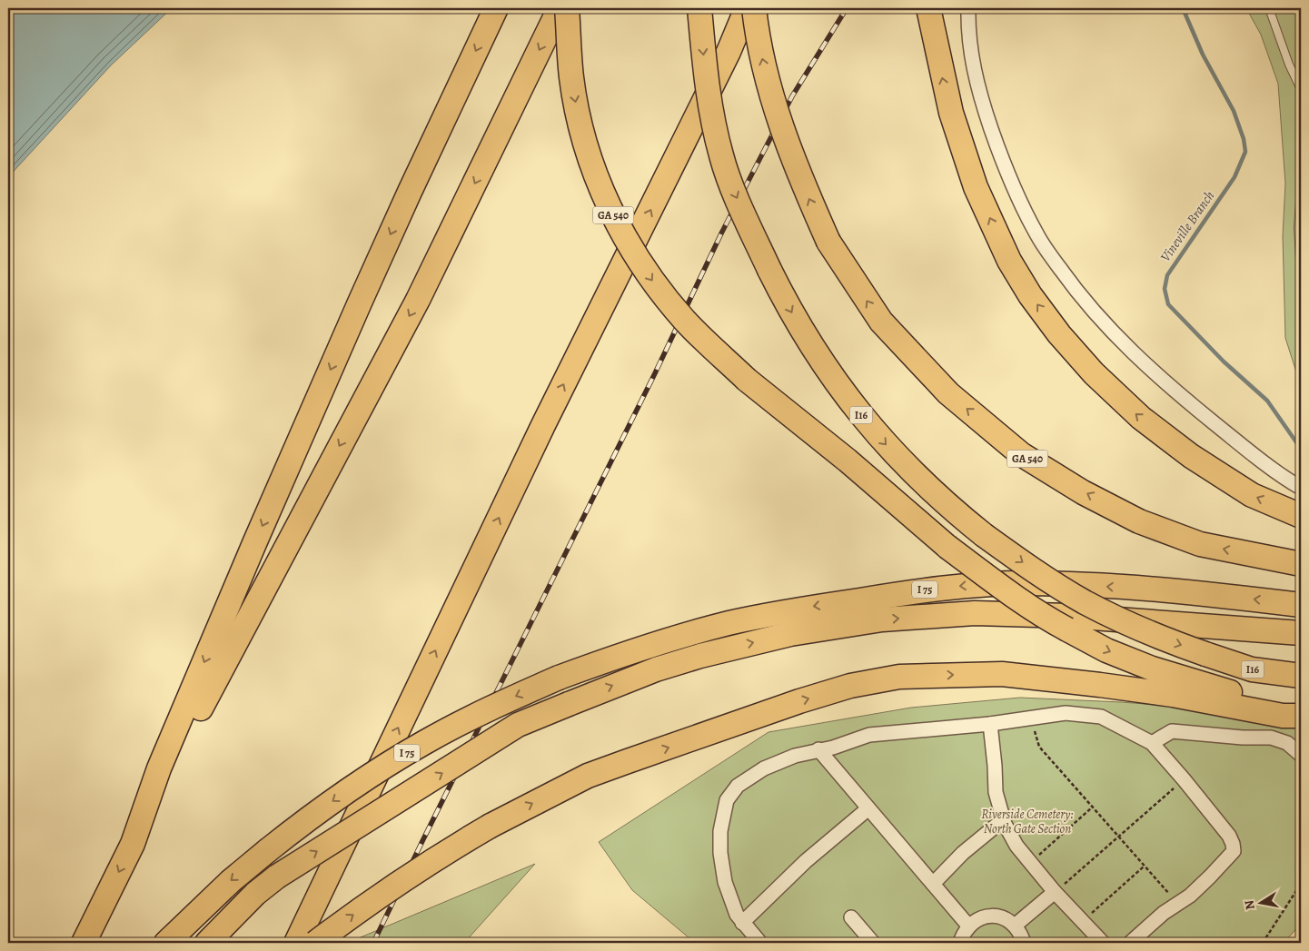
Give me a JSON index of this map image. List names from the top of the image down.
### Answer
{
  "streets": {
    "highway": ["GA 540", "I16", "I 75"]
  },
  "water": ["Vineville Branch"],
  "parks": ["Riverside Cemetery: North Gate Section"],
  "north": "left"
}
